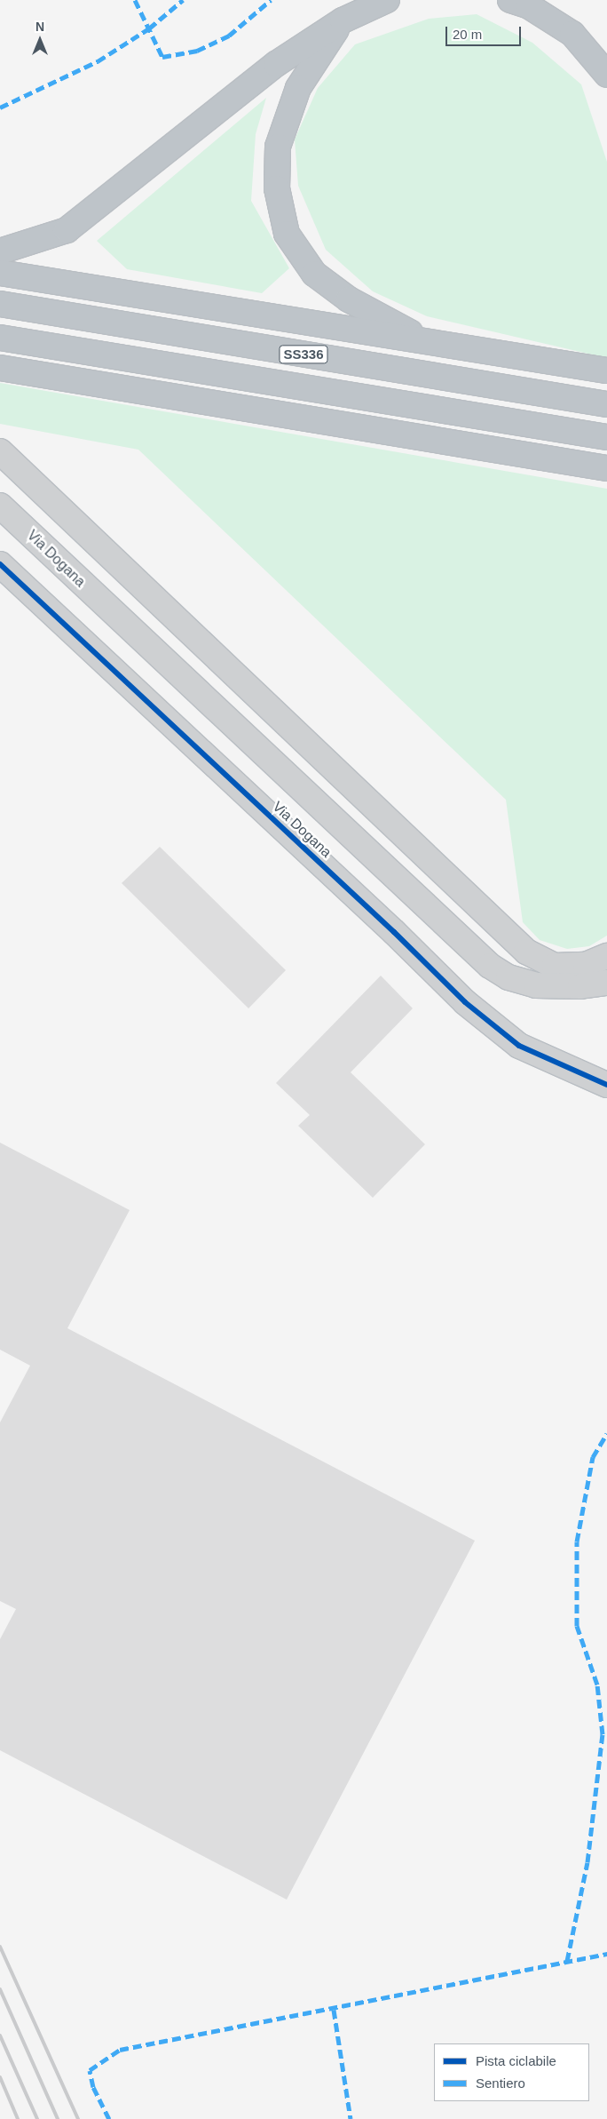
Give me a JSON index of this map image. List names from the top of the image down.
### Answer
{
  "streets": {
    "highway": ["SS336"],
    "street": ["Via Dogana"]
  },
  "legend": ["Pista ciclabile", "Sentiero"],
  "scale_bar": "20 m",
  "north": "top"
}
